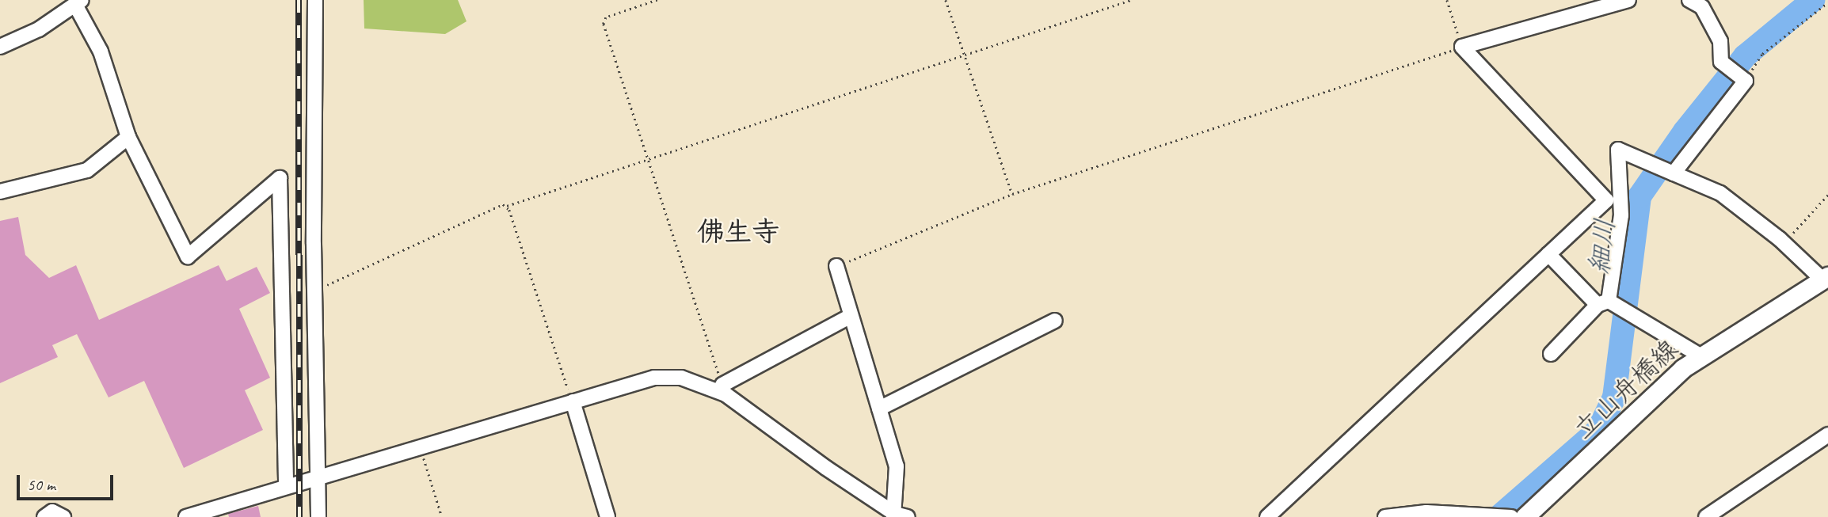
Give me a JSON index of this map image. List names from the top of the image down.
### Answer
{
  "streets": {
    "main road": ["立山舟橋線"]
  },
  "districts": ["佛生寺"],
  "water": ["細川"],
  "scale_bar": "50 m"
}
